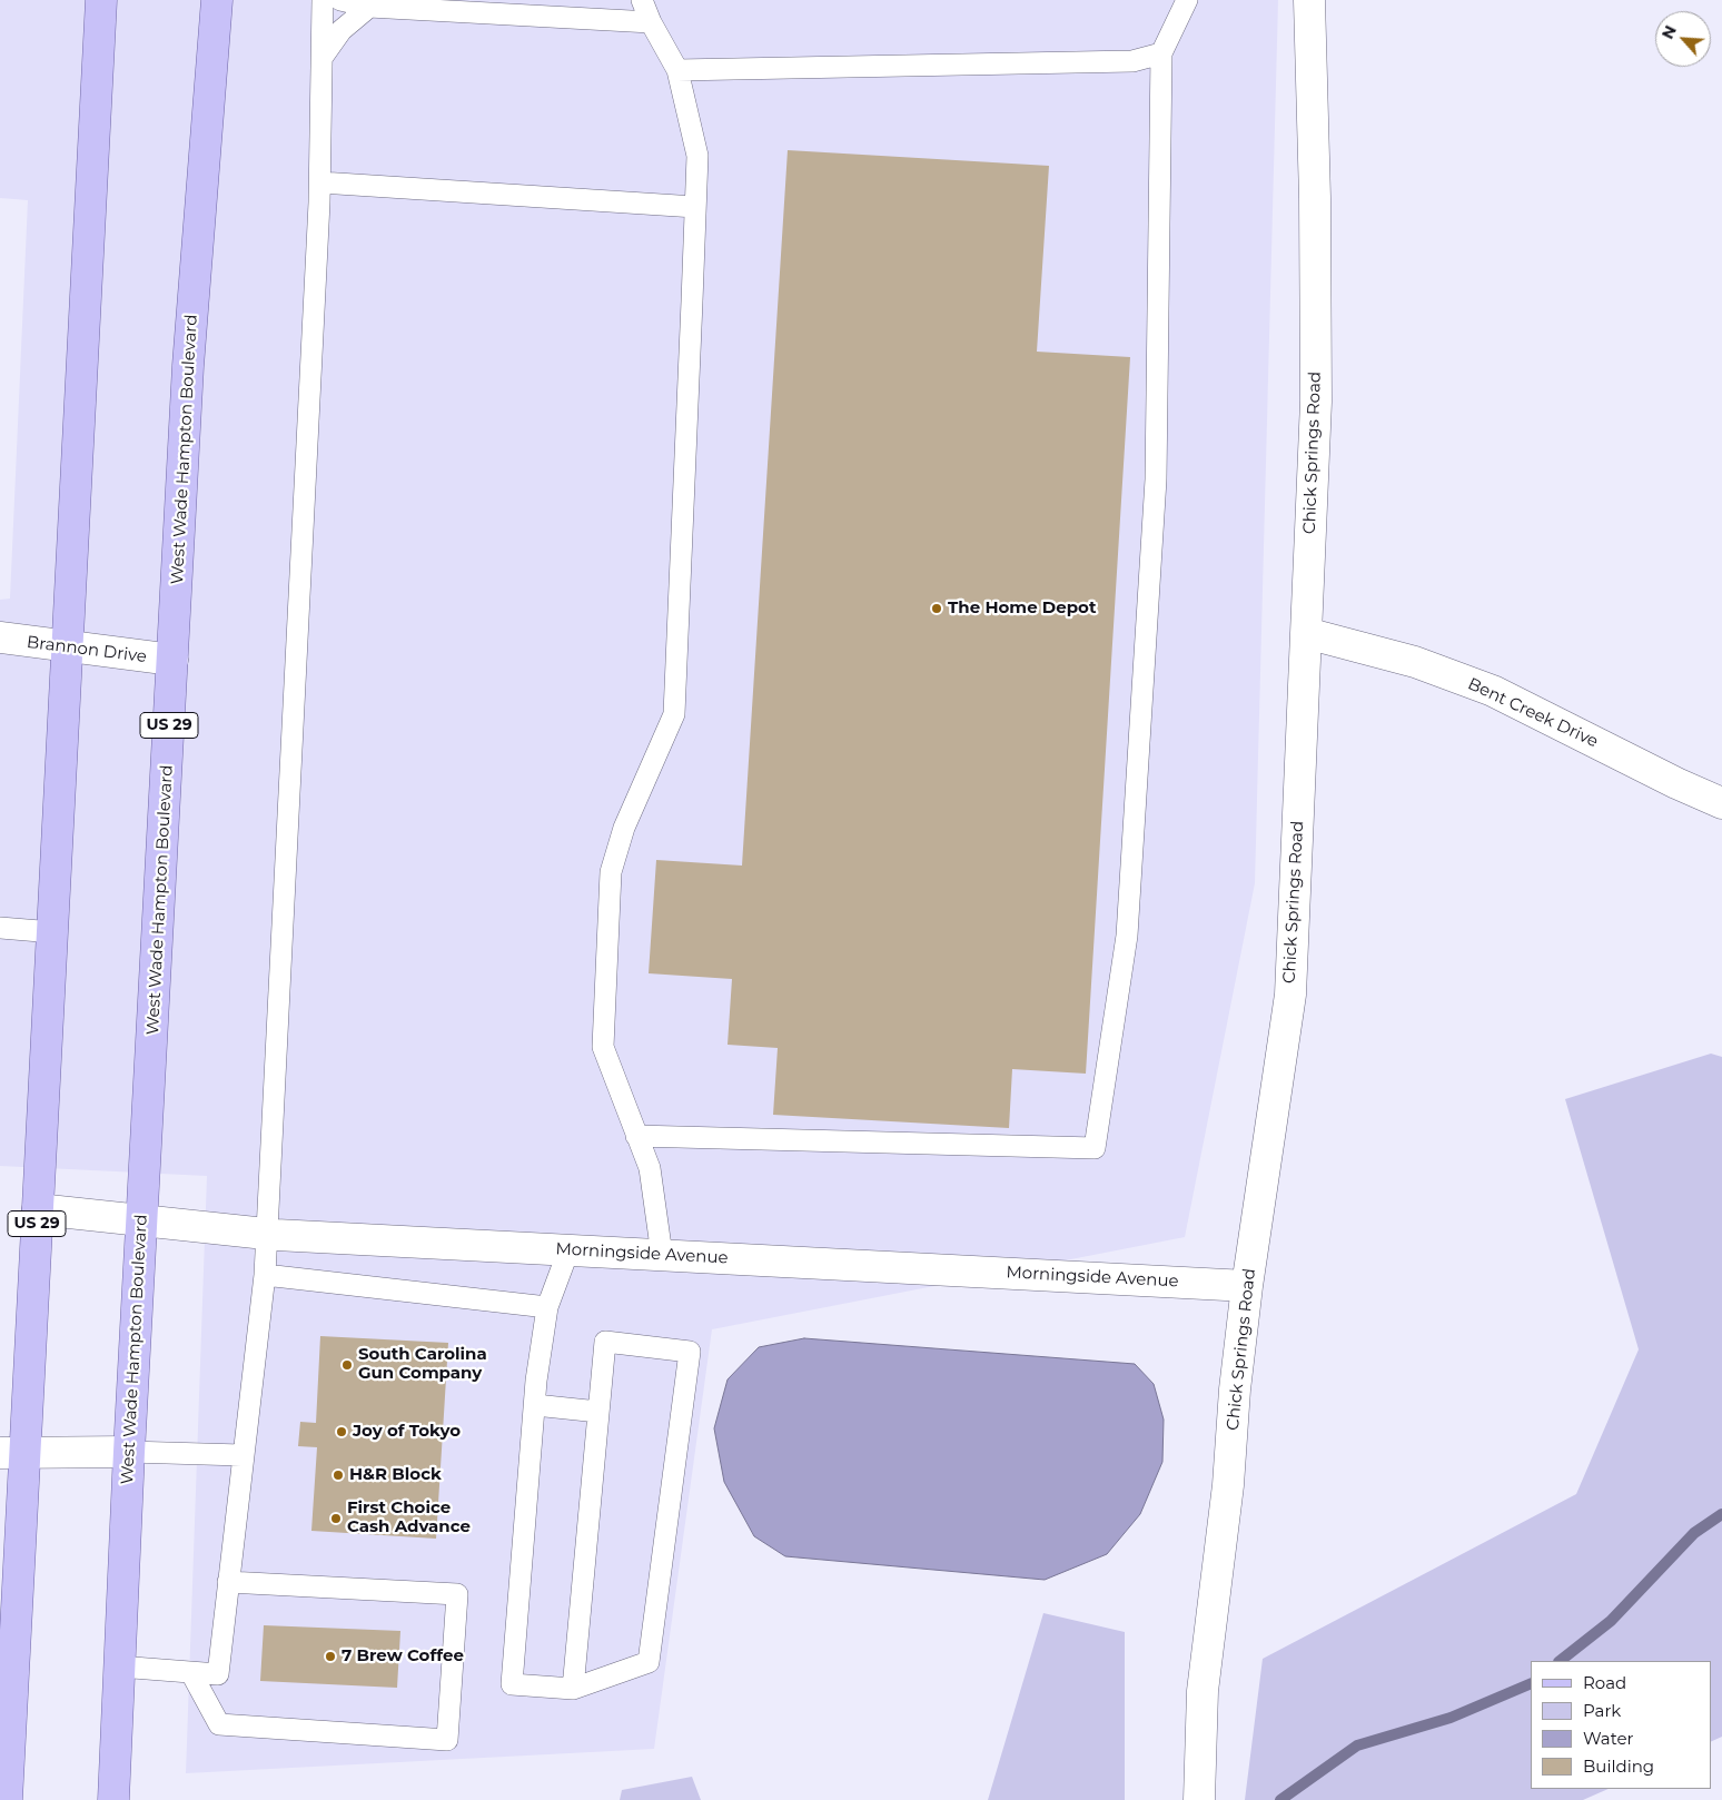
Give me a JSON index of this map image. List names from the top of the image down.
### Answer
{
  "streets": {
    "main road": ["West Wade Hampton Boulevard", "US 29"],
    "street": [
      "Chick Springs Road",
      "Brannon Drive",
      "Bent Creek Drive",
      "Morningside Avenue"
    ]
  },
  "crossings": [
    ["West Wade Hampton Boulevard", "Brannon Drive"],
    ["West Wade Hampton Boulevard", "Morningside Avenue"],
    ["Chick Springs Road", "Bent Creek Drive"],
    ["Chick Springs Road", "Morningside Avenue"],
    ["Brannon Drive", "US 29"],
    ["US 29", "Morningside Avenue"]
  ],
  "places": [
    "The Home Depot",
    "South Carolina Gun Company",
    "Joy of Tokyo",
    "H&R Block",
    "First Choice Cash Advance",
    "7 Brew Coffee"
  ],
  "legend": [
    "Road",
    "Park",
    "Water",
    "Building"
  ],
  "north": "top left"
}
